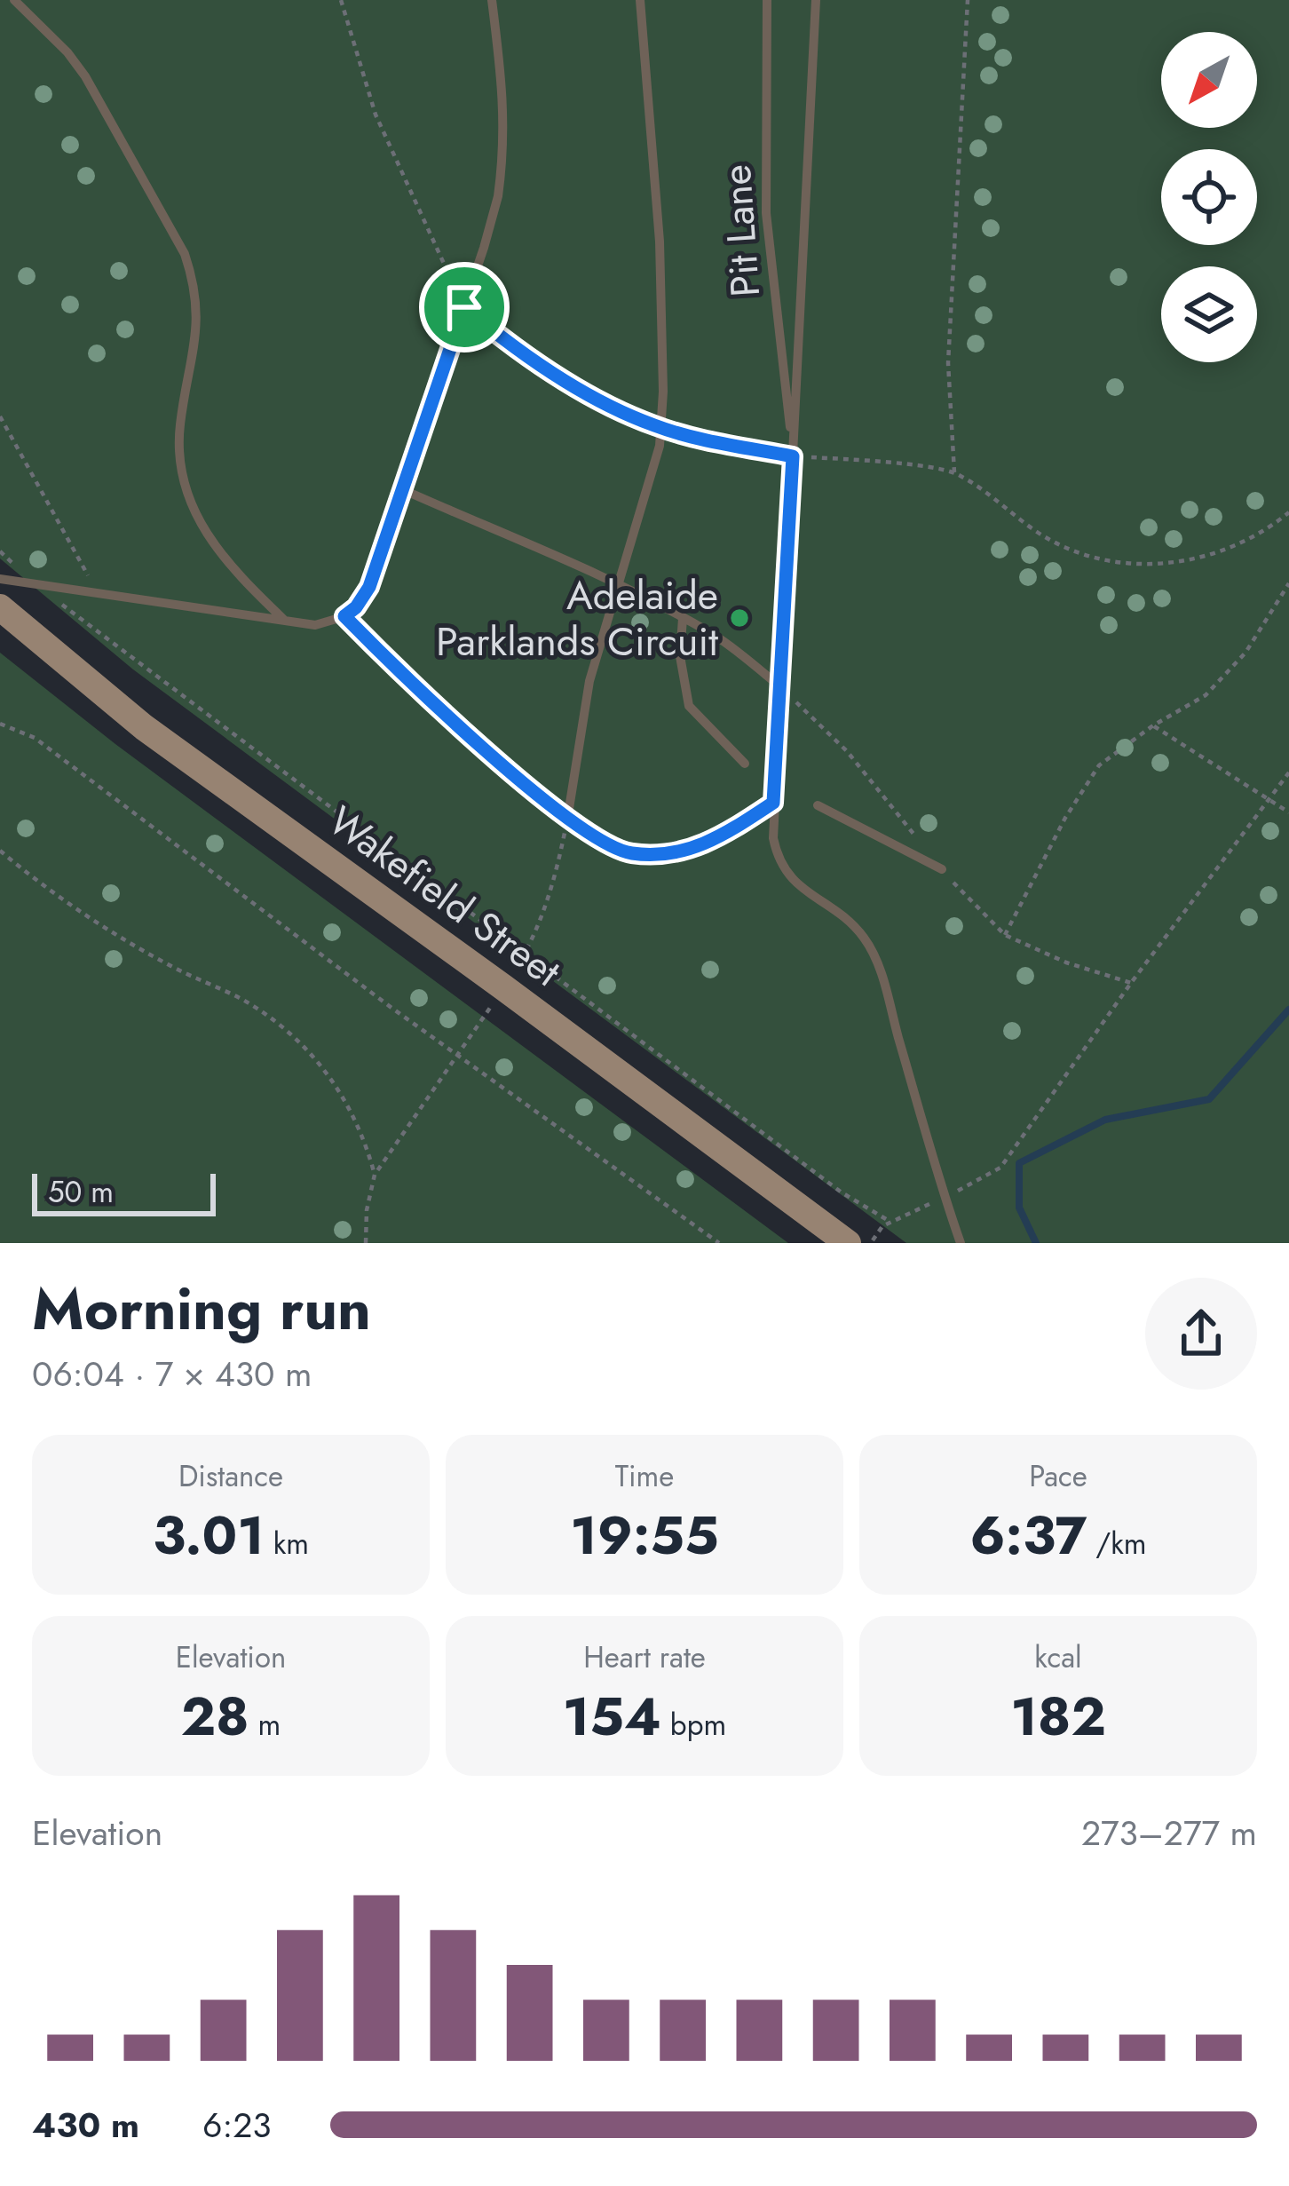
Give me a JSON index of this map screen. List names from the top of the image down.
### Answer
{
  "streets": {
    "main road": ["Wakefield Street"],
    "lane": ["Pit Lane"]
  },
  "places": ["Adelaide Parklands Circuit"],
  "scale_bar": "50 m",
  "north": "bottom left",
  "page": {
    "scale": "50 m",
    "heading": ["Morning run", "06:04 · 7 × 430 m"],
    "stats": [
      ["Distance", "3.01 km"],
      ["Time", "19:55"],
      ["Pace", "6:37 /km"],
      ["Elevation", "28 m"],
      ["Heart rate", "154 bpm"],
      ["kcal", "182"]
    ],
    "chart": ["Elevation", "273–277 m"],
    "list": [
      {
        "name": "430 m",
        "note": "6:23"
      }
    ]
  }
}
